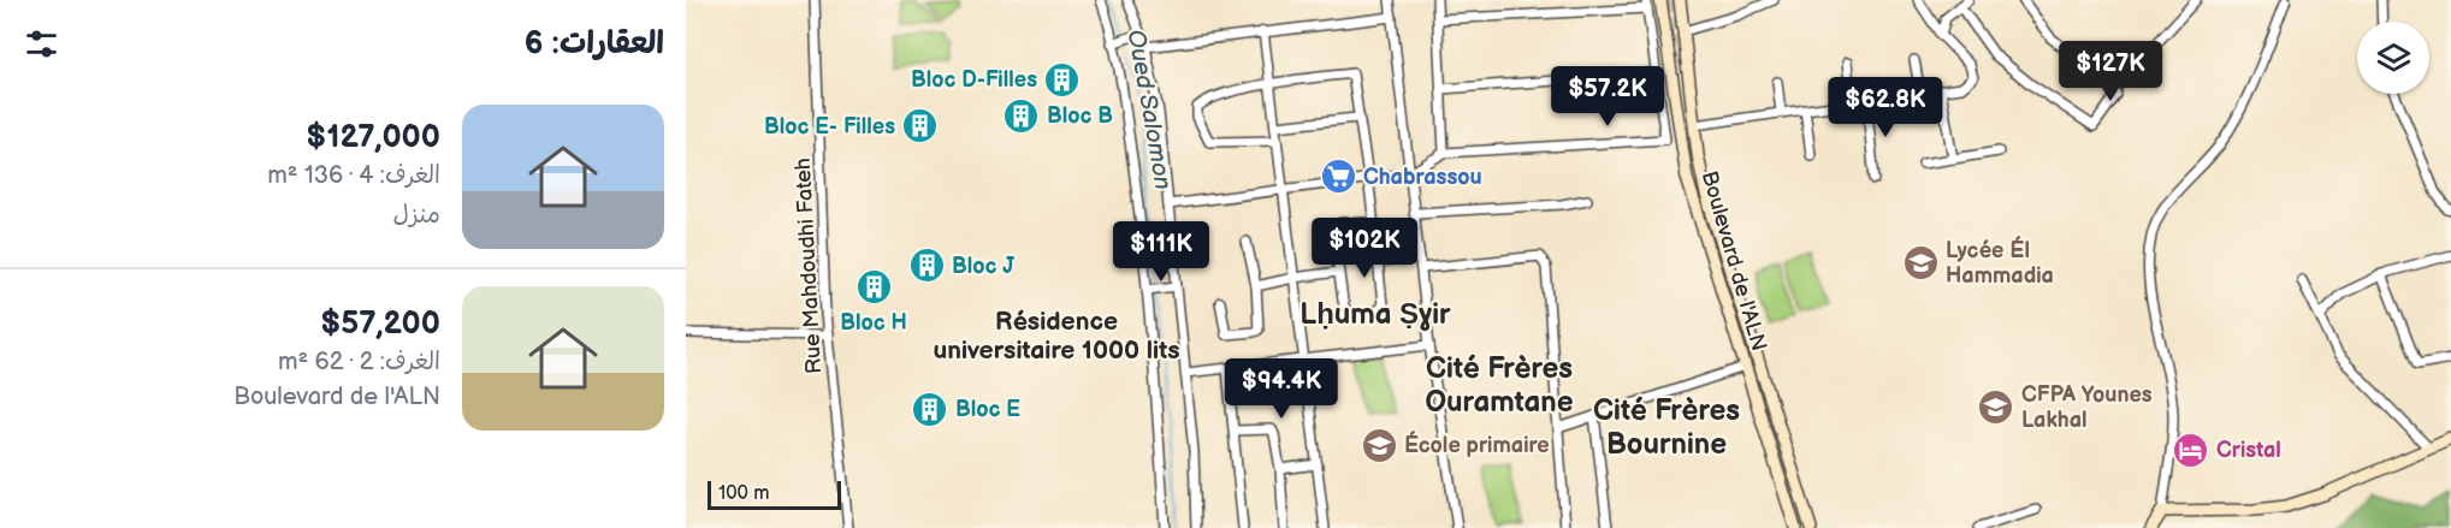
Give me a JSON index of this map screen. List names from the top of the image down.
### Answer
{
  "streets": {
    "main road": ["Boulevard de l'ALN"],
    "street": ["Rue Mahdoudhi Fateh"]
  },
  "districts": [
    "Lḥuma Ṣɣir",
    "Résidence universitaire 1000 lits",
    "Cité Frères Ouramtane",
    "Cité Frères Bournine"
  ],
  "water": ["Oued Salomon"],
  "places": {
    "building": [
      "Bloc D-Filles",
      "Bloc B",
      "Bloc E- Filles",
      "Bloc J",
      "Bloc H",
      "Bloc E"
    ],
    "supermarket": ["Chabrassou"],
    "school or university": ["Lycée Él Hammadia", "CFPA Younes Lakhal", "École primaire"],
    "hotel": ["Cristal"]
  },
  "scale_bar": "100 m",
  "page": {
    "heading": "العقارات: 6",
    "price": [
      "$127K",
      "$57.2K",
      "$62.8K",
      "$102K",
      "$111K",
      "$94.4K"
    ],
    "list": [
      {
        "name": "$127,000",
        "note": "الغرف: 4 · 136 m² · منزل"
      },
      {
        "name": "$57,200",
        "note": "الغرف: 2 · 62 m² · Boulevard de l'ALN"
      }
    ],
    "scale": "100 m"
  }
}
